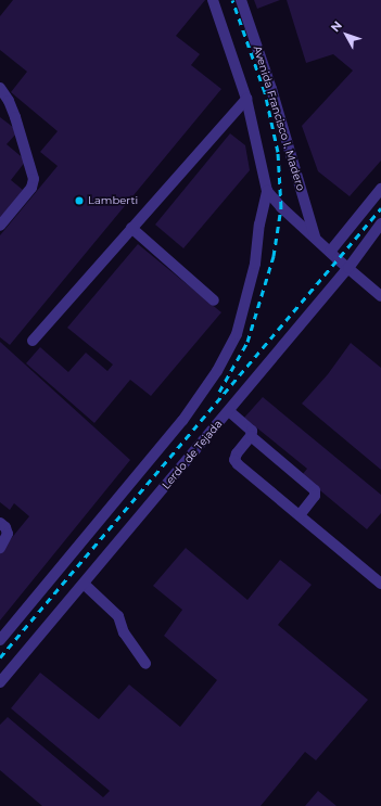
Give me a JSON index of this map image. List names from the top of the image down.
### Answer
{
  "streets": {
    "street": ["Avenida Francisco I. Madero", "Lerdo de Tejada"]
  },
  "crossings": [
    ["Avenida Francisco I. Madero", "Lerdo de Tejada"]
  ],
  "places": ["Lamberti"],
  "north": "top left"
}
